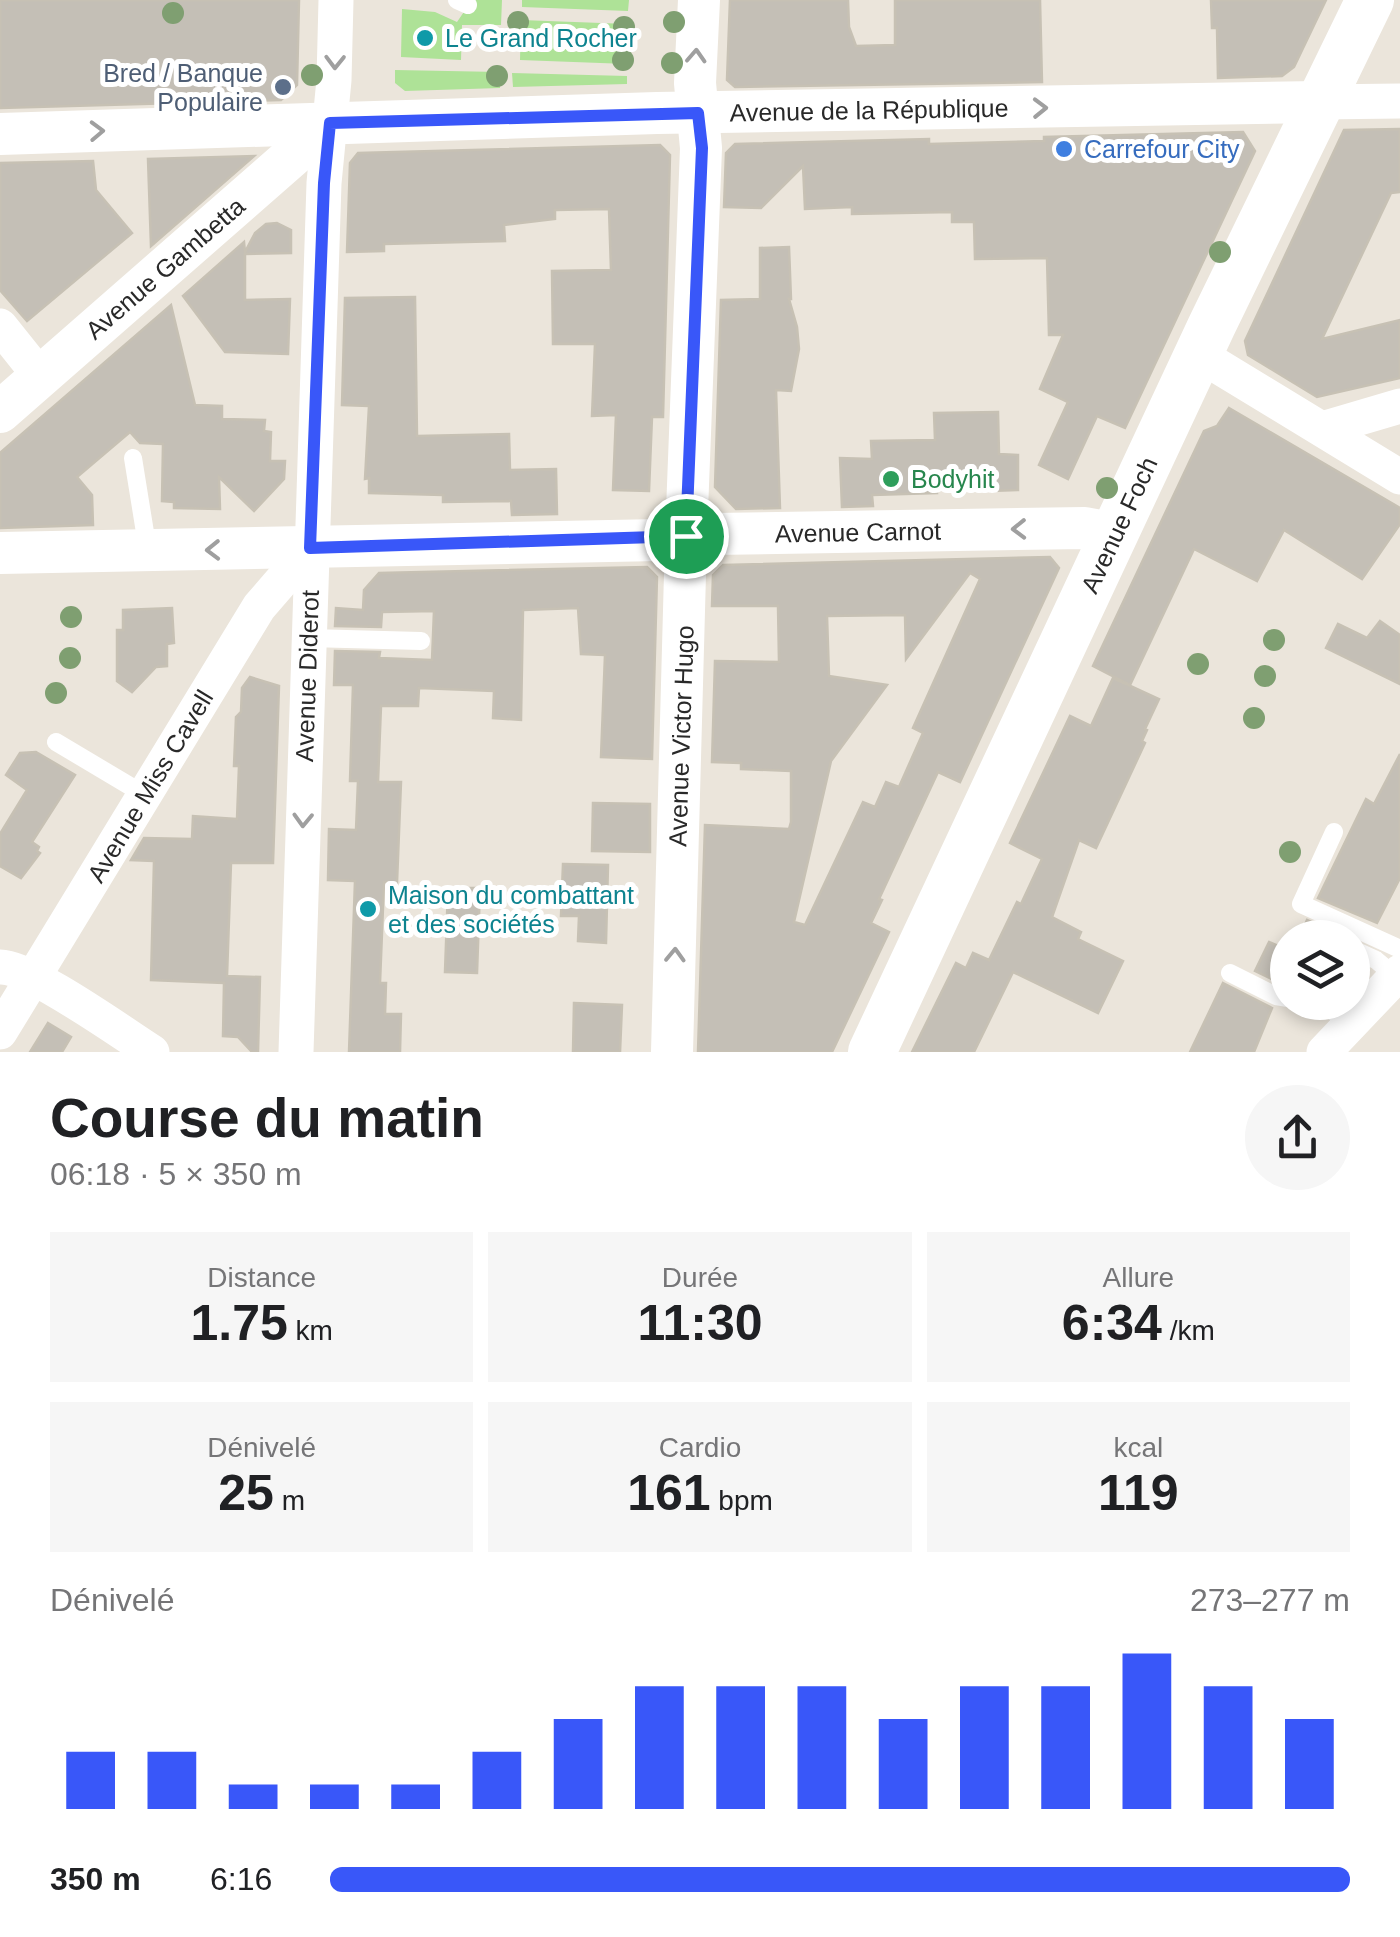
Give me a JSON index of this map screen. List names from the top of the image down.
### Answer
{
  "streets": {
    "main road": ["Avenue Foch"],
    "street": [
      "Avenue de la République",
      "Avenue Gambetta",
      "Avenue Carnot",
      "Avenue Diderot",
      "Avenue Victor Hugo",
      "Avenue Miss Cavell"
    ]
  },
  "crossings": [
    ["Avenue de la République", "Avenue Gambetta"],
    ["Avenue de la République", "Avenue Foch"],
    ["Avenue de la République", "Avenue Diderot"],
    ["Avenue de la République", "Avenue Victor Hugo"],
    ["Avenue Gambetta", "Avenue Diderot"],
    ["Avenue Foch", "Avenue Carnot"],
    ["Avenue Carnot", "Avenue Diderot"],
    ["Avenue Carnot", "Avenue Victor Hugo"],
    ["Avenue Carnot", "Avenue Miss Cavell"],
    ["Avenue Diderot", "Avenue Miss Cavell"]
  ],
  "one_way": [
    "Avenue de la République",
    "Avenue Carnot",
    "Avenue Diderot",
    "Avenue Victor Hugo"
  ],
  "places": [
    "Le Grand Rocher",
    "Bred / Banque Populaire",
    "Carrefour City",
    "Bodyhit",
    "Maison du combattant et des sociétés"
  ],
  "page": {
    "heading": ["Course du matin", "06:18 · 5 × 350 m"],
    "stats": [
      ["Distance", "1.75 km"],
      ["Durée", "11:30"],
      ["Allure", "6:34 /km"],
      ["Dénivelé", "25 m"],
      ["Cardio", "161 bpm"],
      ["kcal", "119"]
    ],
    "chart": ["Dénivelé", "273–277 m"],
    "list": [
      {
        "name": "350 m",
        "note": "6:16"
      }
    ]
  }
}
